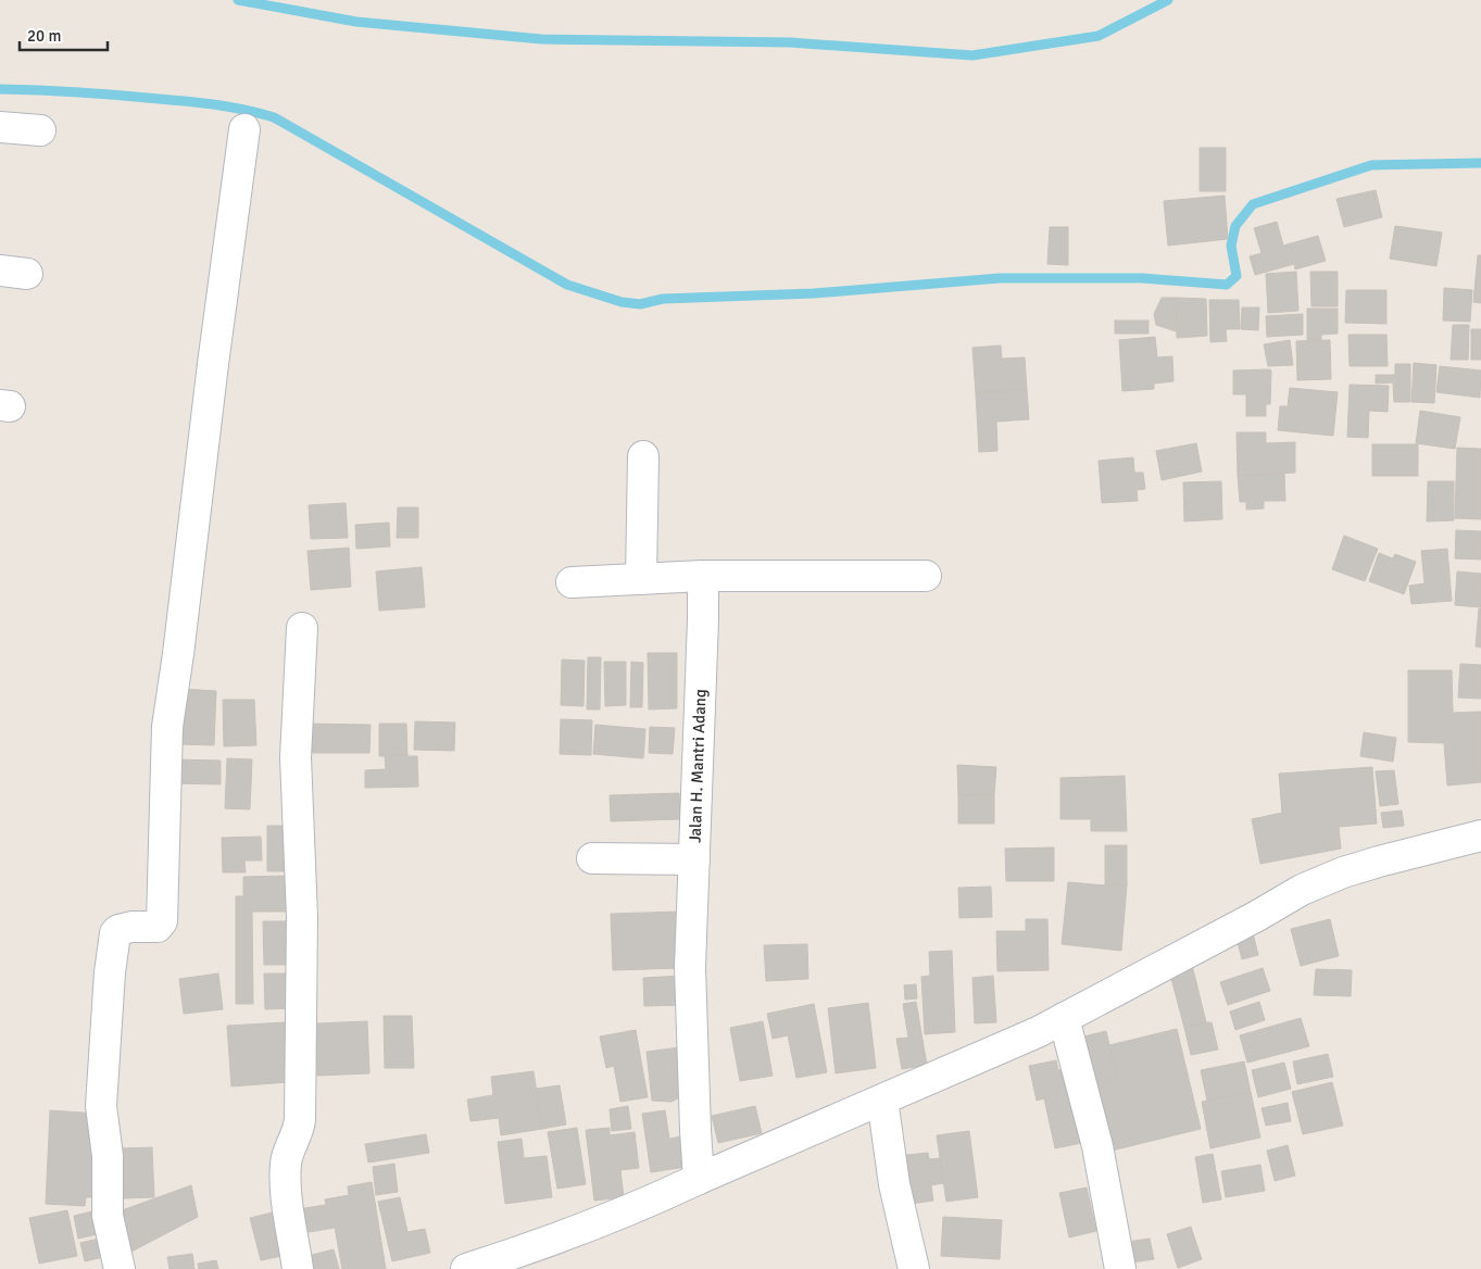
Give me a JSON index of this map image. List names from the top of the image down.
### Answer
{
  "streets": {
    "street": ["Jalan H. Mantri Adang"]
  },
  "scale_bar": "20 m"
}
